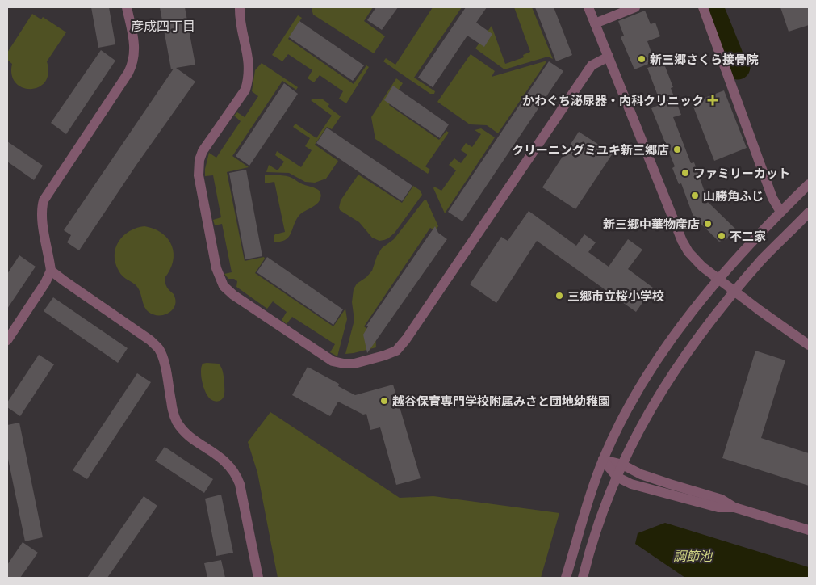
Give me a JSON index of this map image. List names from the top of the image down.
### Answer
{
  "districts": ["彦成四丁目"],
  "water": ["調節池"],
  "places": {
    "other": [
      "新三郷さくら接骨院",
      "クリーニングミユキ新三郷店",
      "ファミリーカット",
      "山勝角ふじ",
      "新三郷中華物産店",
      "不二家",
      "三郷市立桜小学校",
      "越谷保育専門学校附属みさと団地幼稚園"
    ],
    "health": ["かわぐち泌尿器・内科クリニック"]
  }
}
